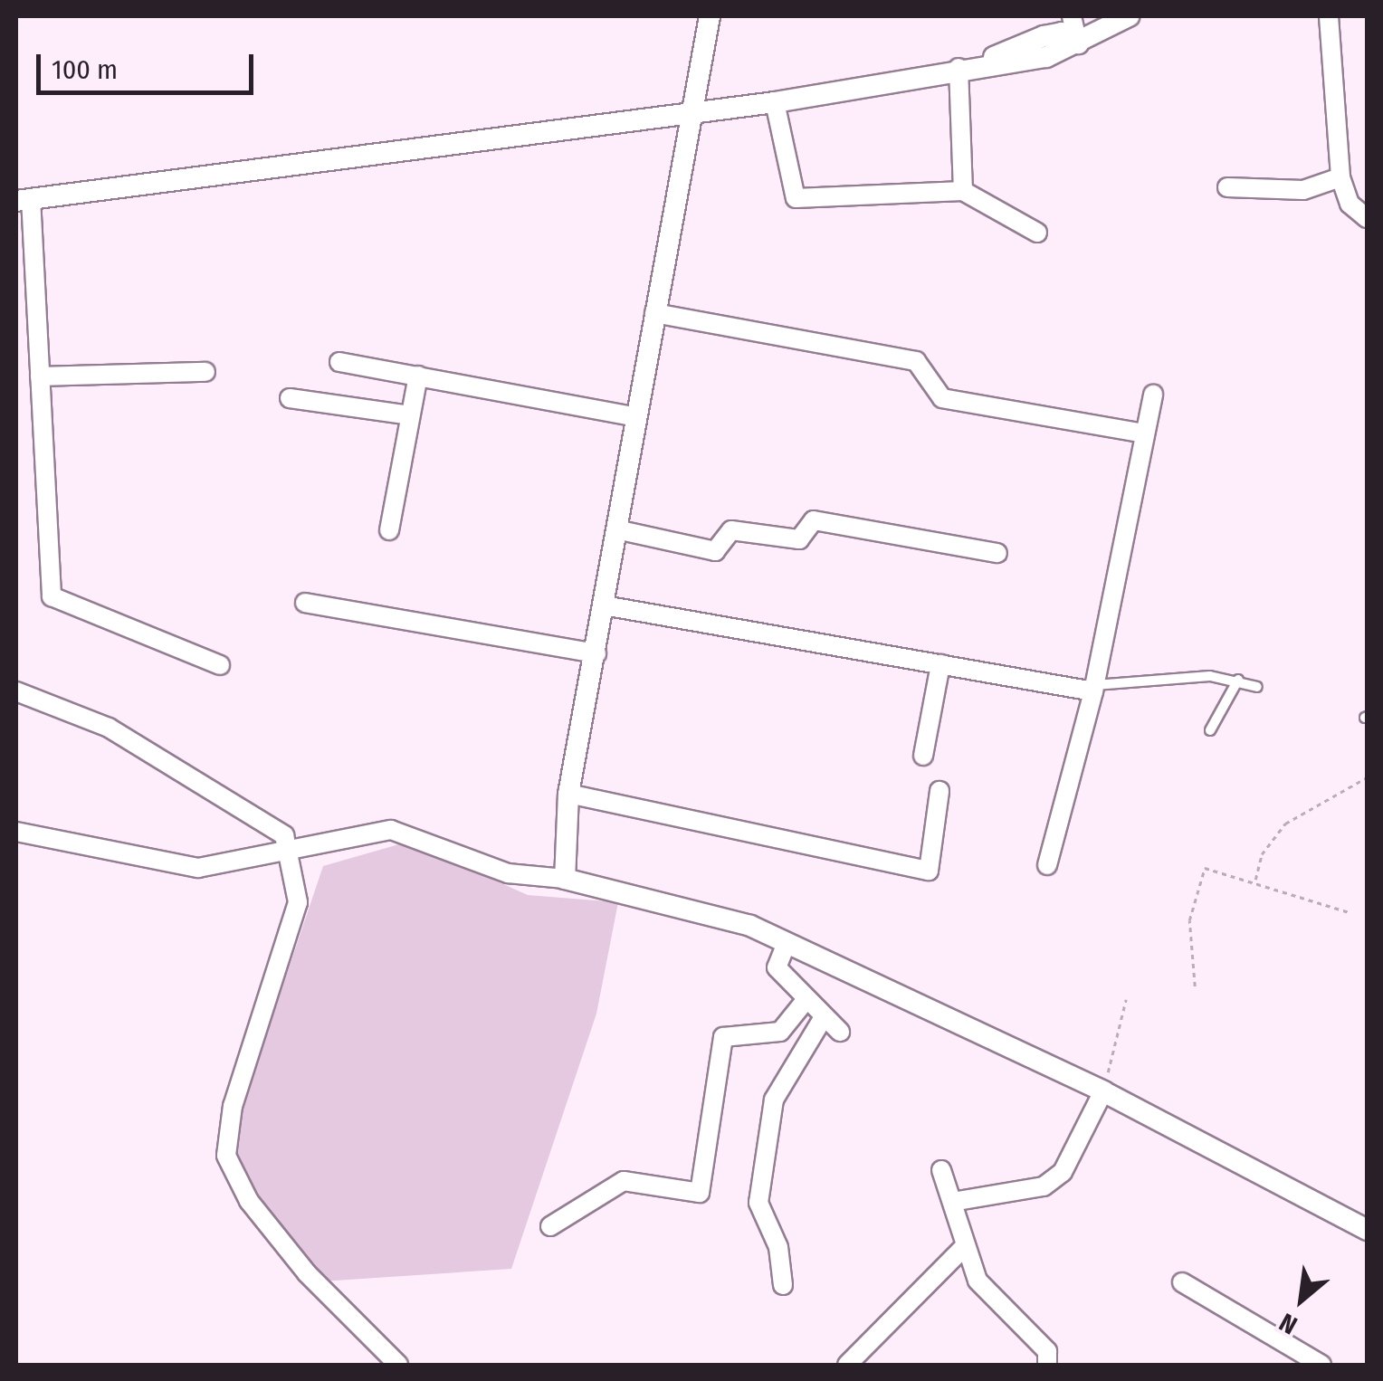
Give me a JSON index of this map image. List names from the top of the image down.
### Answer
{
  "scale_bar": "100 m",
  "north": "bottom left"
}
